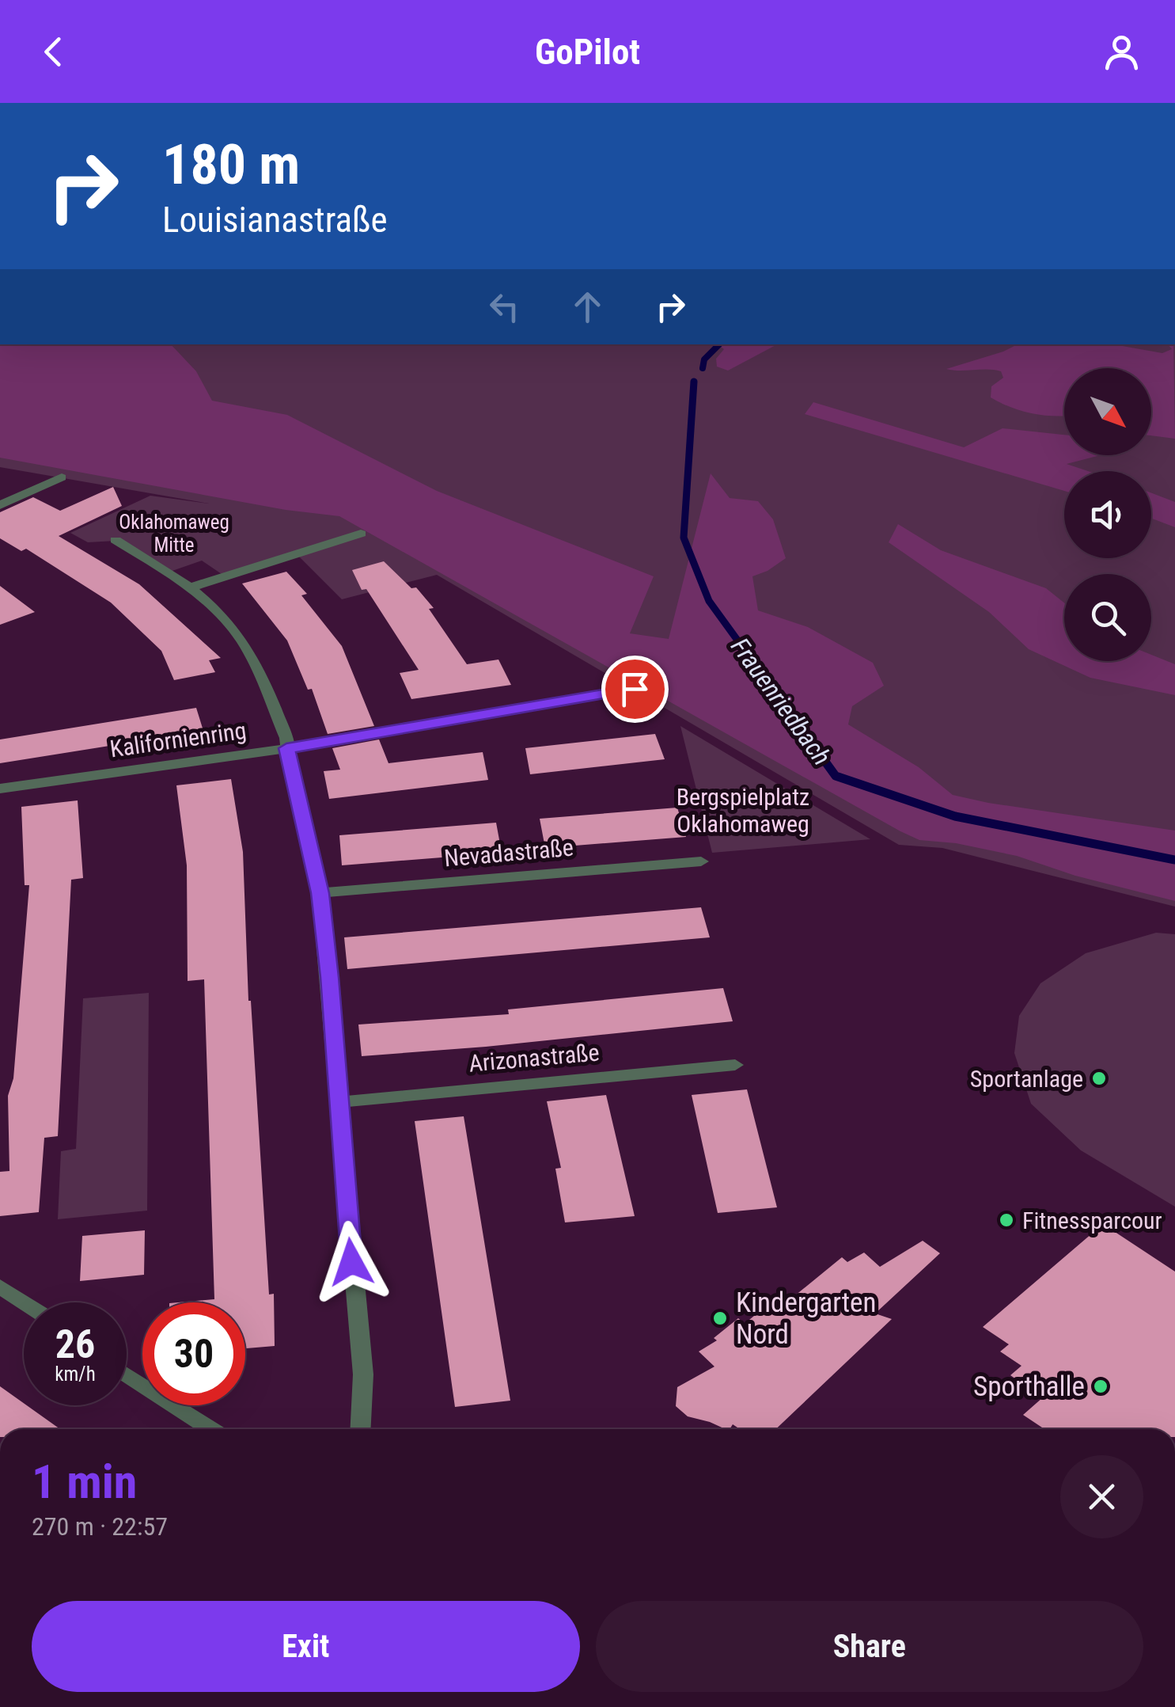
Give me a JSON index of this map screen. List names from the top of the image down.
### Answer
{
  "streets": {
    "street": ["Kalifornienring", "Nevadastraße", "Arizonastraße"]
  },
  "water": ["Frauenriedbach"],
  "parks": ["Oklahomaweg Mitte", "Bergspielplatz Oklahomaweg"],
  "places": [
    "Sportanlage",
    "Fitnessparcour",
    "Kindergarten Nord",
    "Sporthalle"
  ],
  "north": "bottom right",
  "page": {
    "header": "GoPilot",
    "turn": ["180 m", "Louisianastraße"],
    "speed": "26 km/h",
    "limit": "30",
    "heading": ["1 min", "270 m · 22:57"],
    "buttons": ["Exit", "Share"]
  }
}
